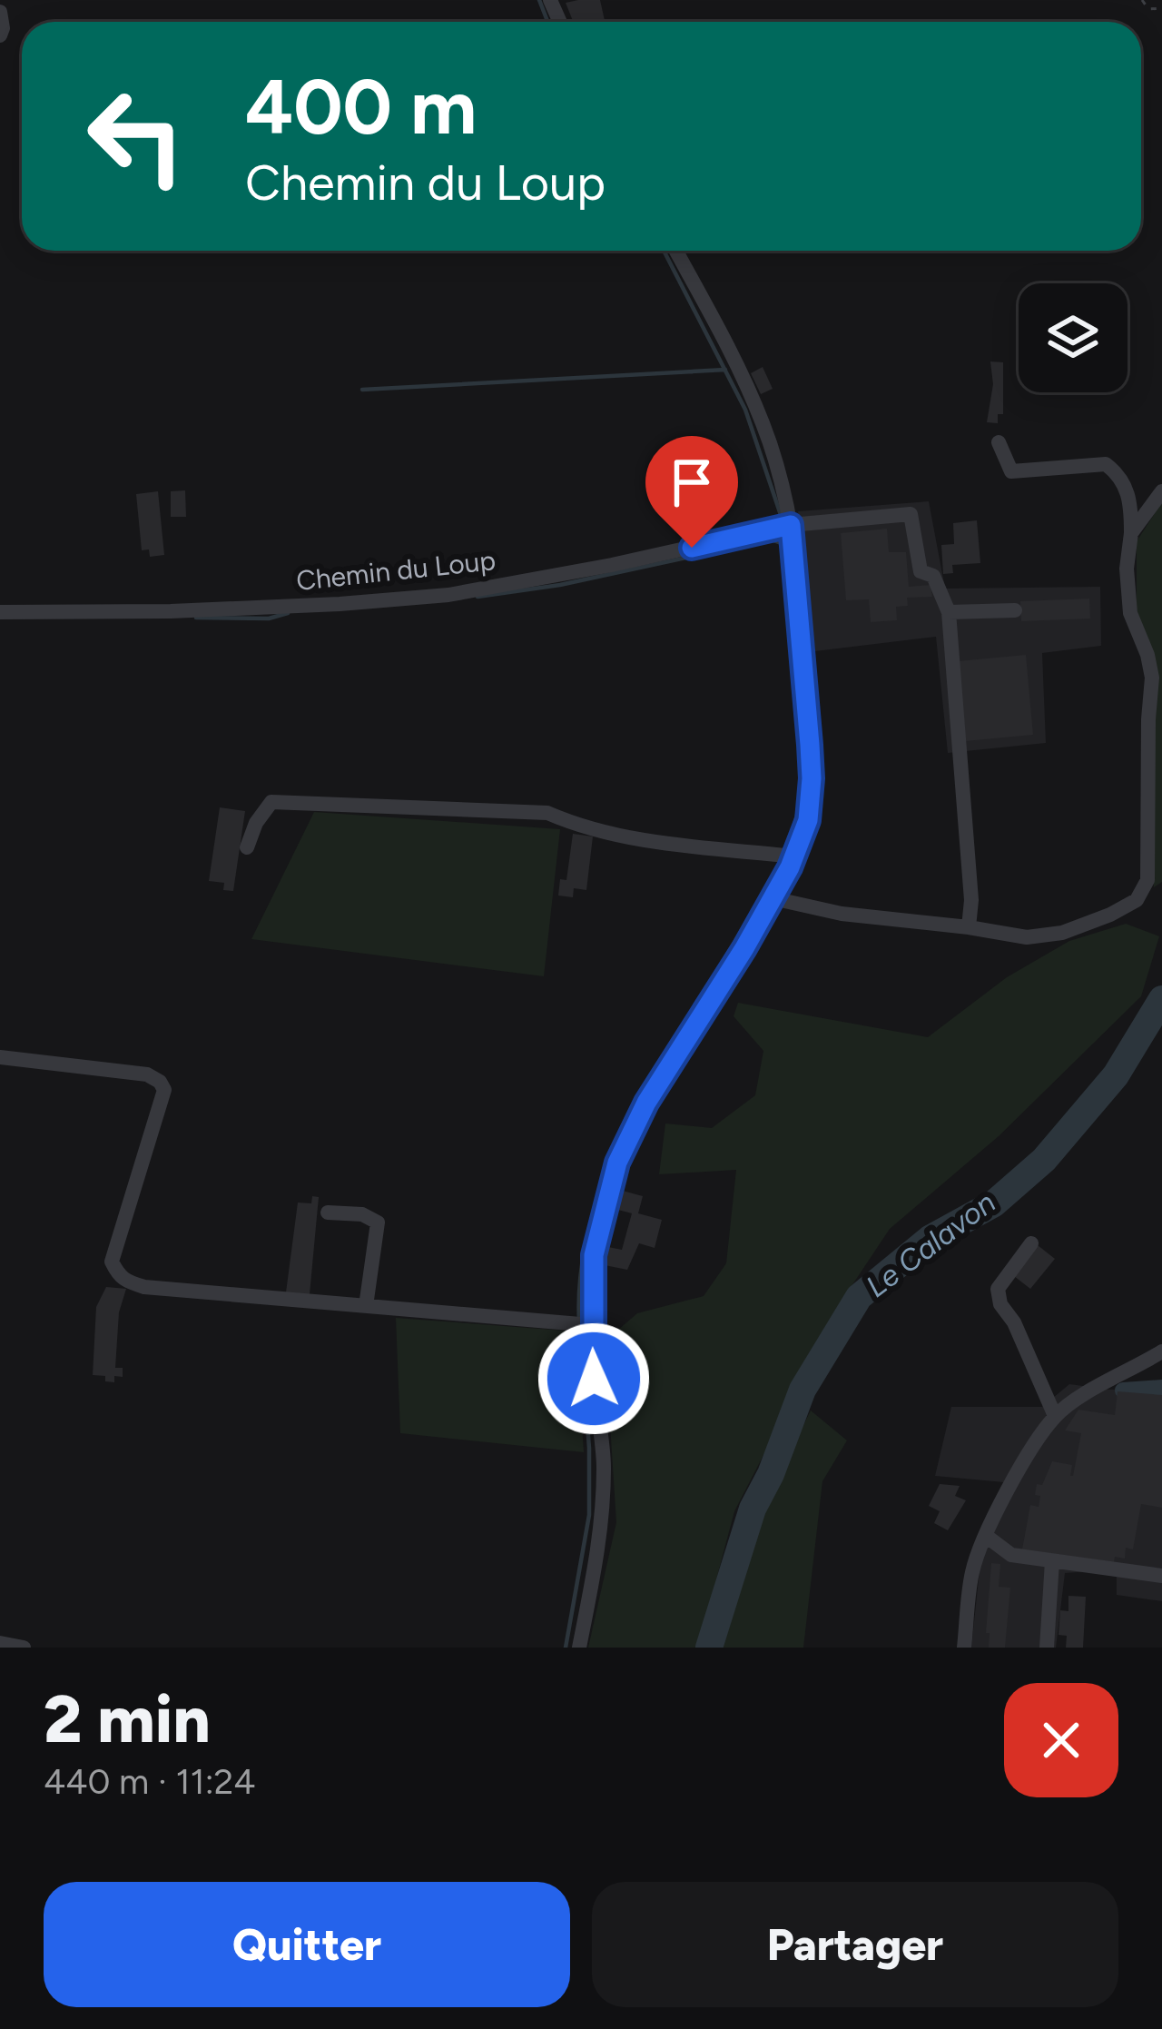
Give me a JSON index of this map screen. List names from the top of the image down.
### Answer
{
  "streets": {
    "street": ["Chemin du Loup"]
  },
  "water": ["Le Calavon"],
  "page": {
    "turn": ["400 m", "Chemin du Loup"],
    "heading": ["2 min", "440 m · 11:24"],
    "buttons": ["Quitter", "Partager"]
  }
}
